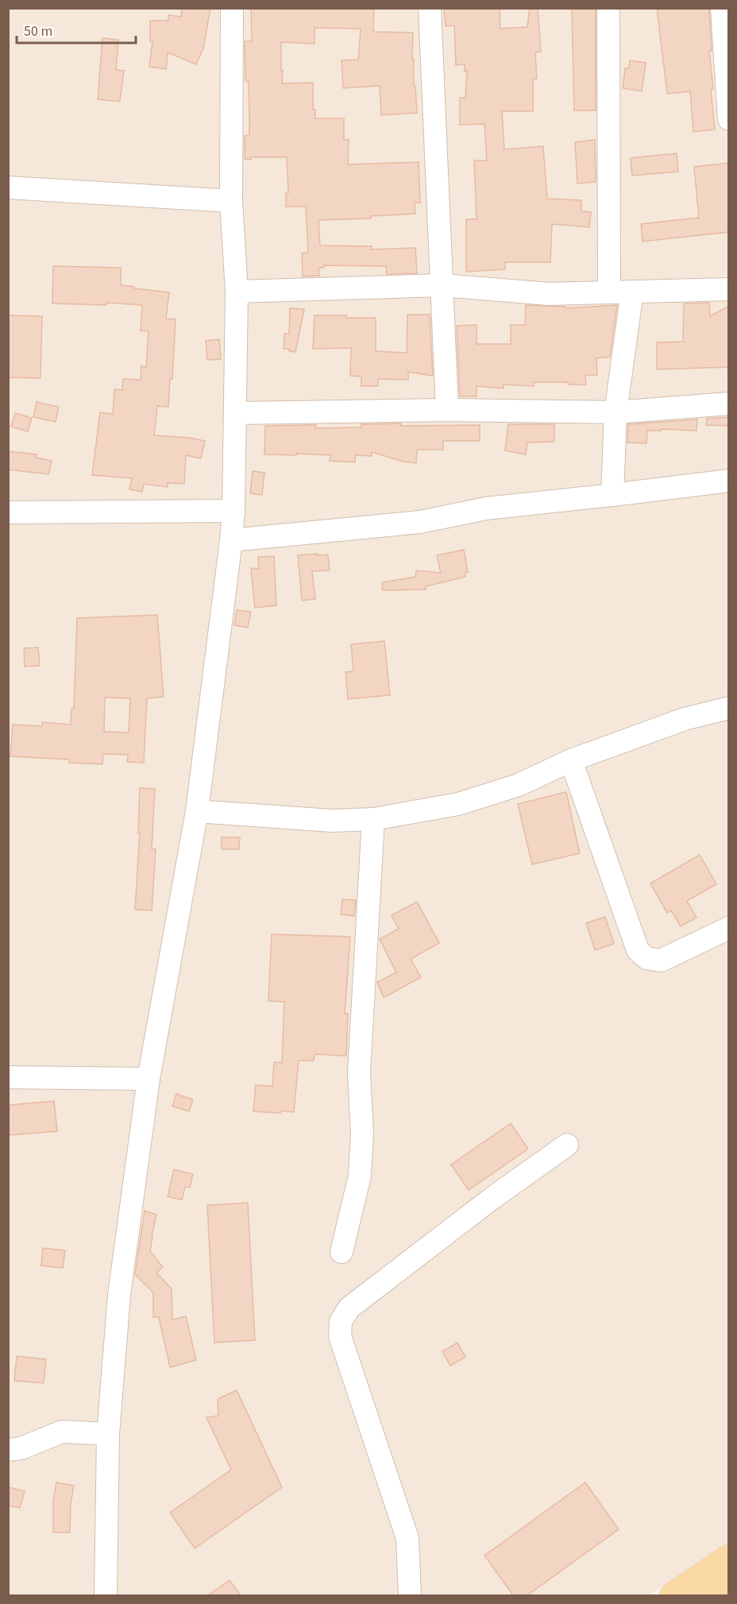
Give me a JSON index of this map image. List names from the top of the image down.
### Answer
{
  "scale_bar": "50 m"
}
